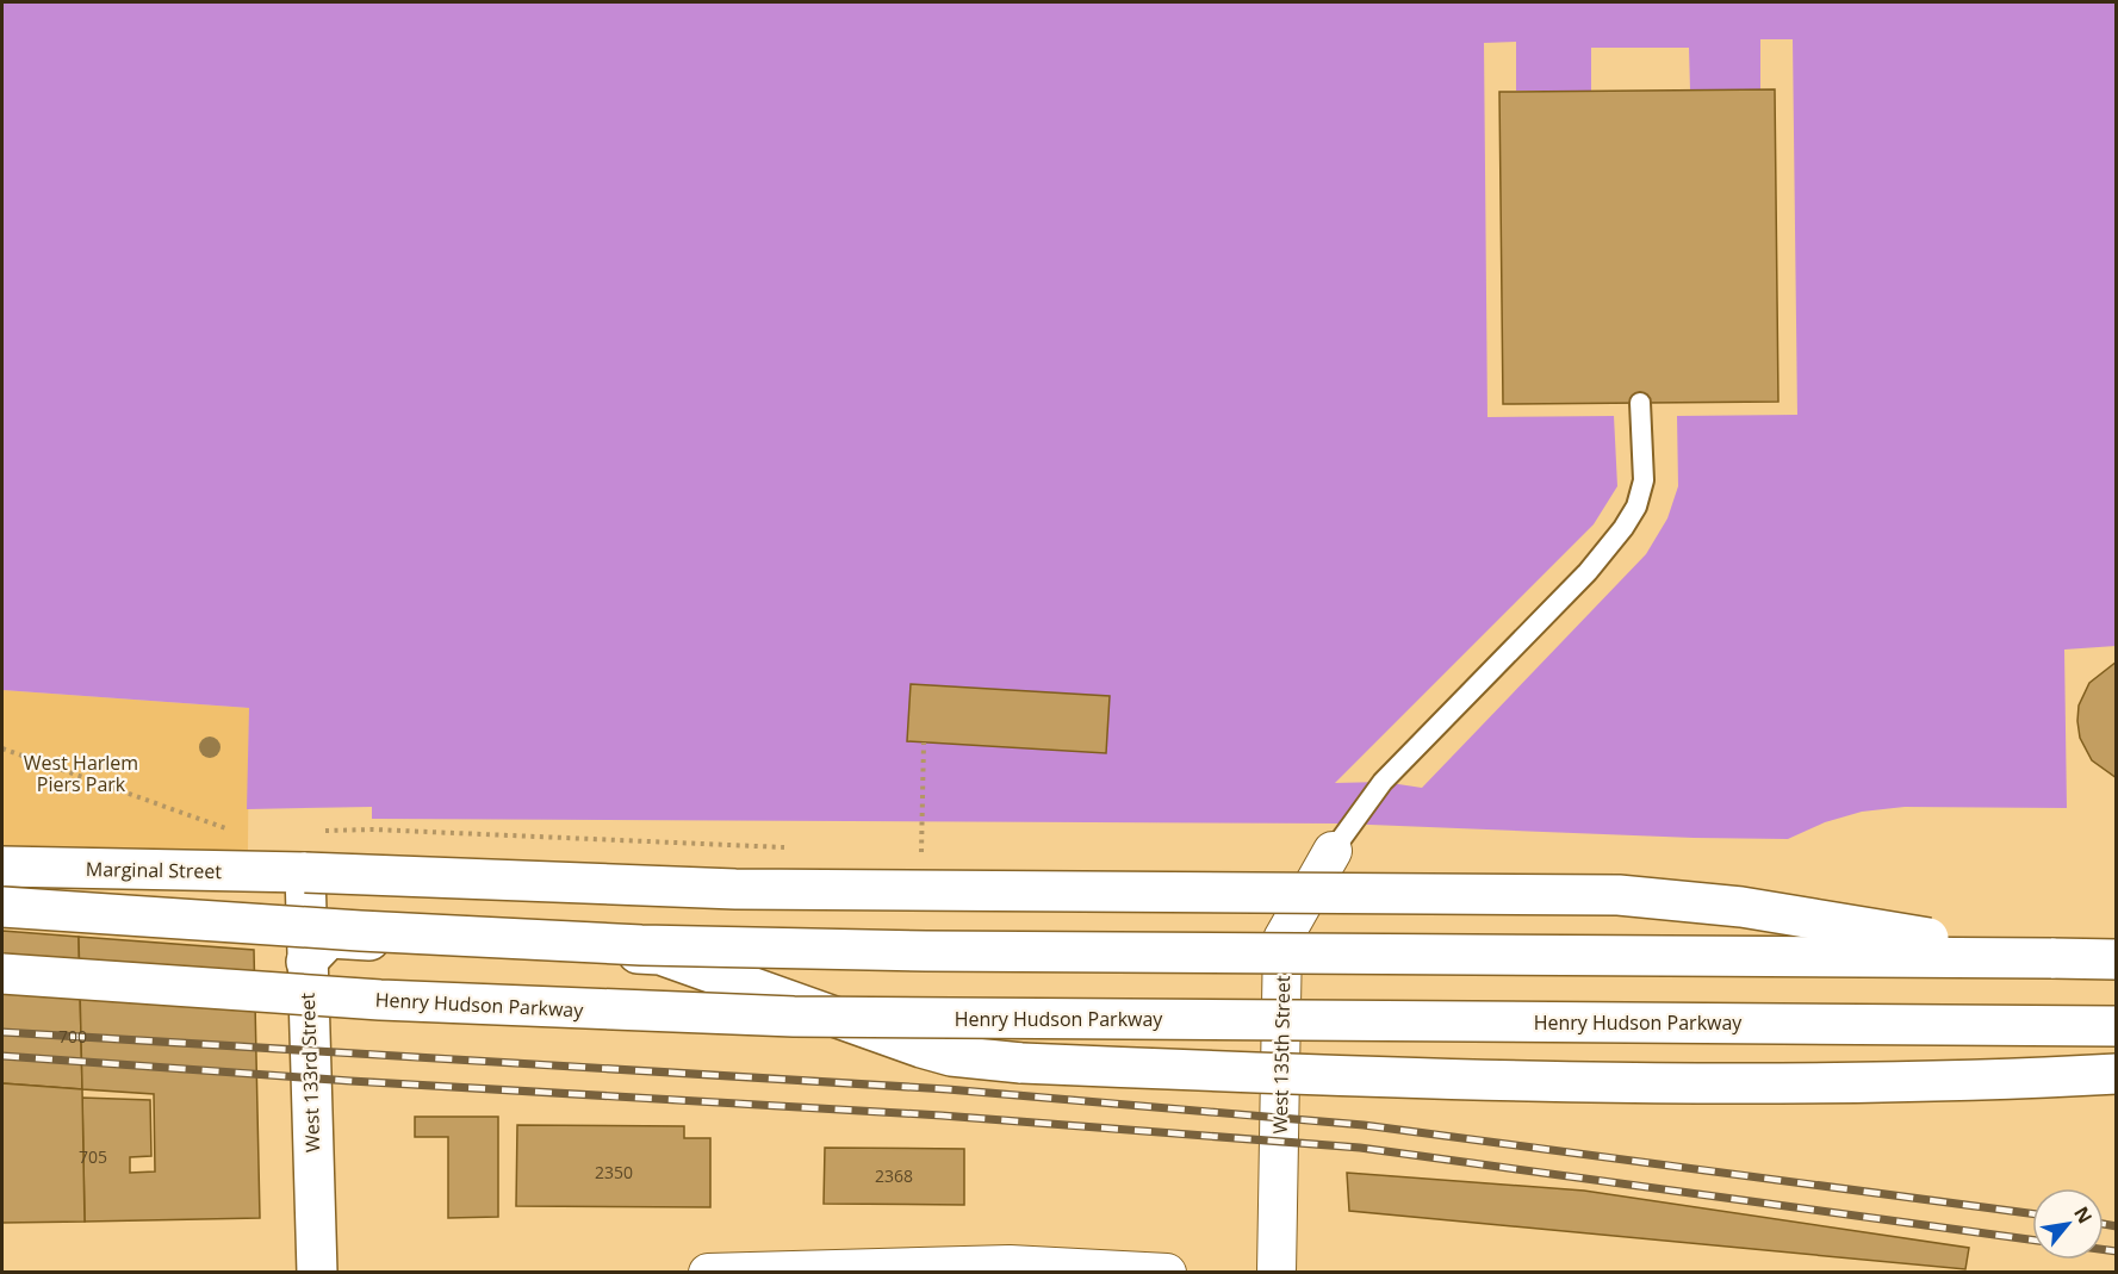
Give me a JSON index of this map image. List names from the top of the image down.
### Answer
{
  "streets": {
    "main road": ["Marginal Street", "Henry Hudson Parkway", "West 133rd Street"],
    "street": ["West 135th Street"]
  },
  "crossings": [
    ["Marginal Street", "West 133rd Street"]
  ],
  "parks": ["West Harlem Piers Park"],
  "house_numbers": [
    "700",
    "705",
    "2350",
    "2368"
  ],
  "north": "top right"
}
